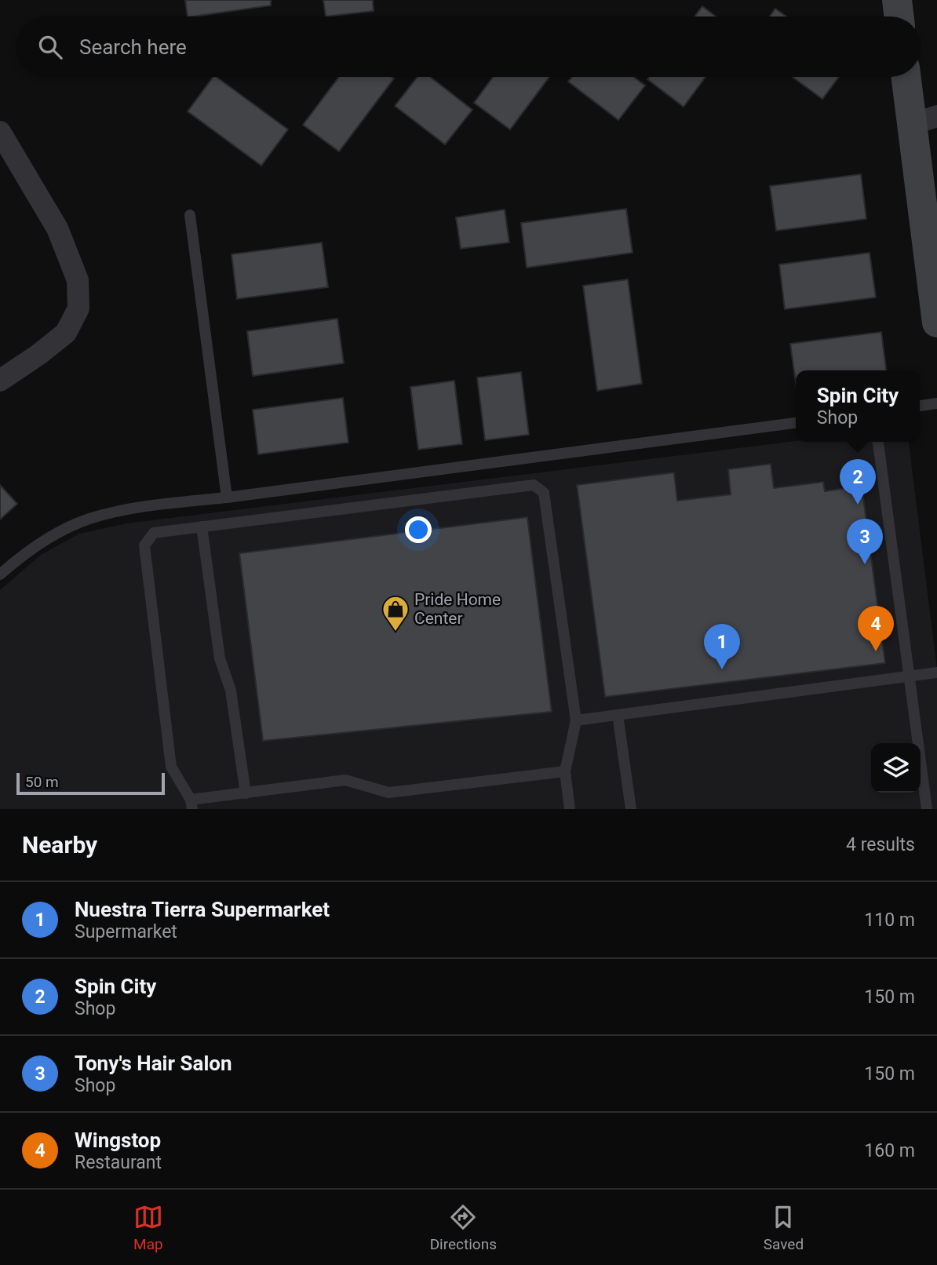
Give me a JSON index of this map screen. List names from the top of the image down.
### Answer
{
  "places": {
    "shop": ["Pride Home Center"]
  },
  "scale_bar": "50 m",
  "page": {
    "search": "Search here",
    "popup": ["Spin City", "Shop"],
    "pins": [
      "2",
      "3",
      "4",
      "1"
    ],
    "scale": "50 m",
    "heading": ["Nearby", "4 results"],
    "list": [
      {
        "mark": "1",
        "name": "Nuestra Tierra Supermarket",
        "note": "Supermarket",
        "value": "110 m"
      },
      {
        "mark": "2",
        "name": "Spin City",
        "note": "Shop",
        "value": "150 m"
      },
      {
        "mark": "3",
        "name": "Tony's Hair Salon",
        "note": "Shop",
        "value": "150 m"
      },
      {
        "mark": "4",
        "name": "Wingstop",
        "note": "Restaurant",
        "value": "160 m"
      }
    ],
    "nav": ["Map", "Directions", "Saved"]
  }
}
